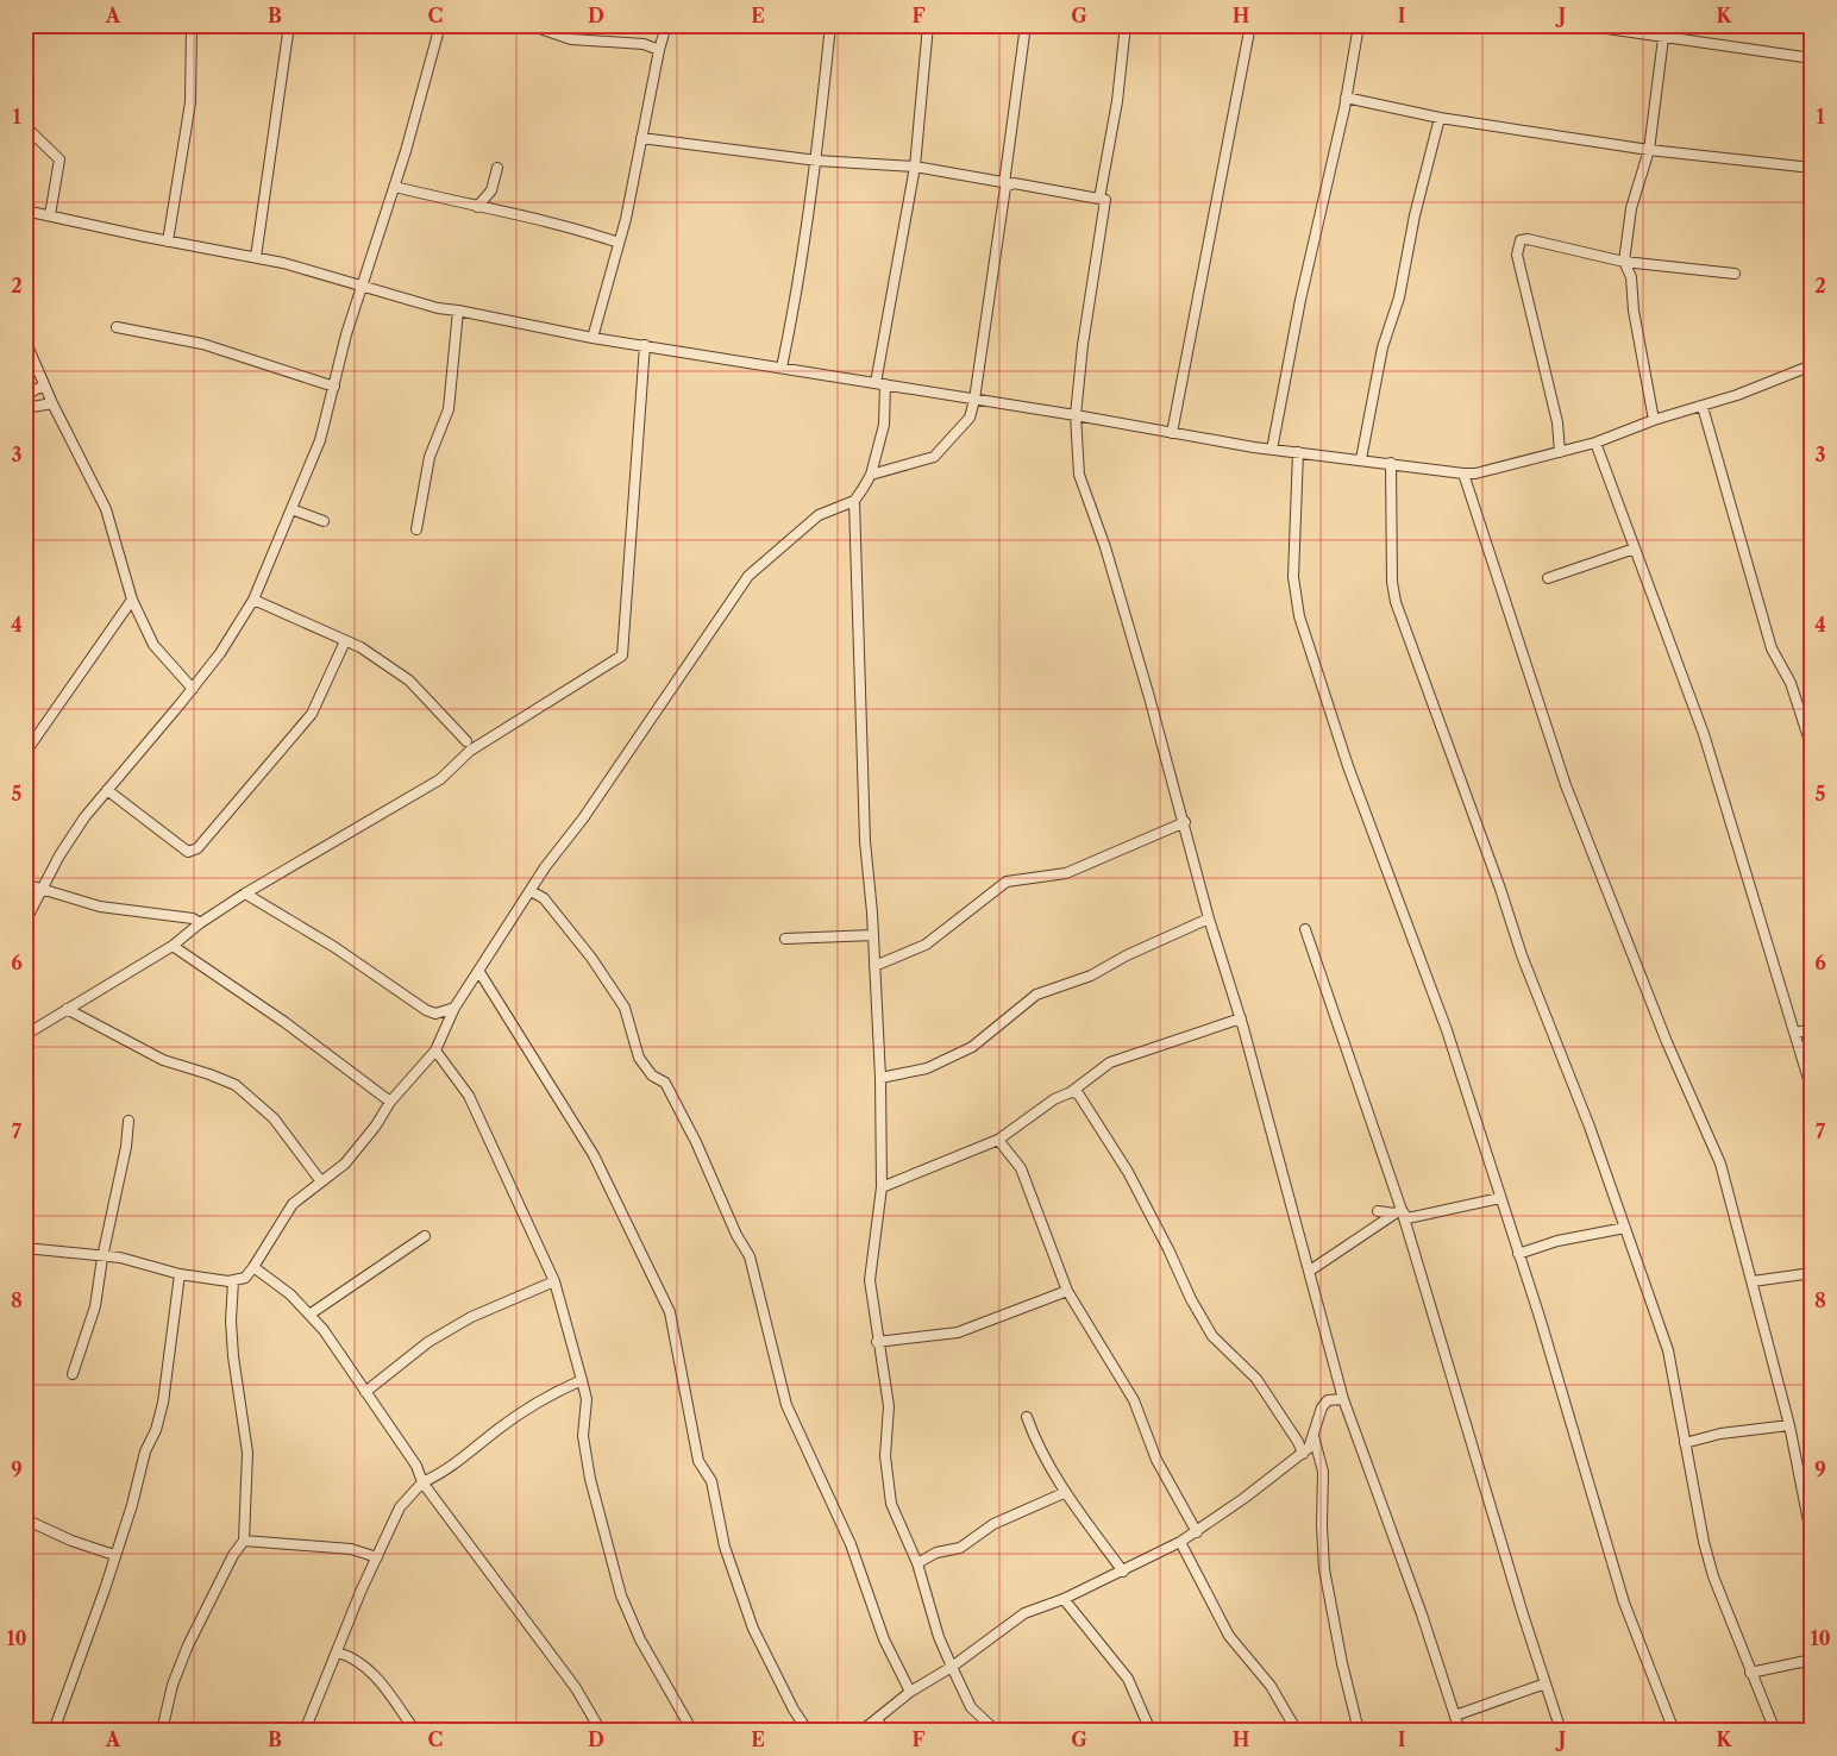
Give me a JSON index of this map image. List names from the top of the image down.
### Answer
{
  "grid": {
    "columns": [
      "A",
      "B",
      "C",
      "D",
      "E",
      "F",
      "G",
      "H",
      "I",
      "J",
      "K"
    ],
    "rows": [
      "1",
      "2",
      "3",
      "4",
      "5",
      "6",
      "7",
      "8",
      "9",
      "10"
    ]
  }
}
